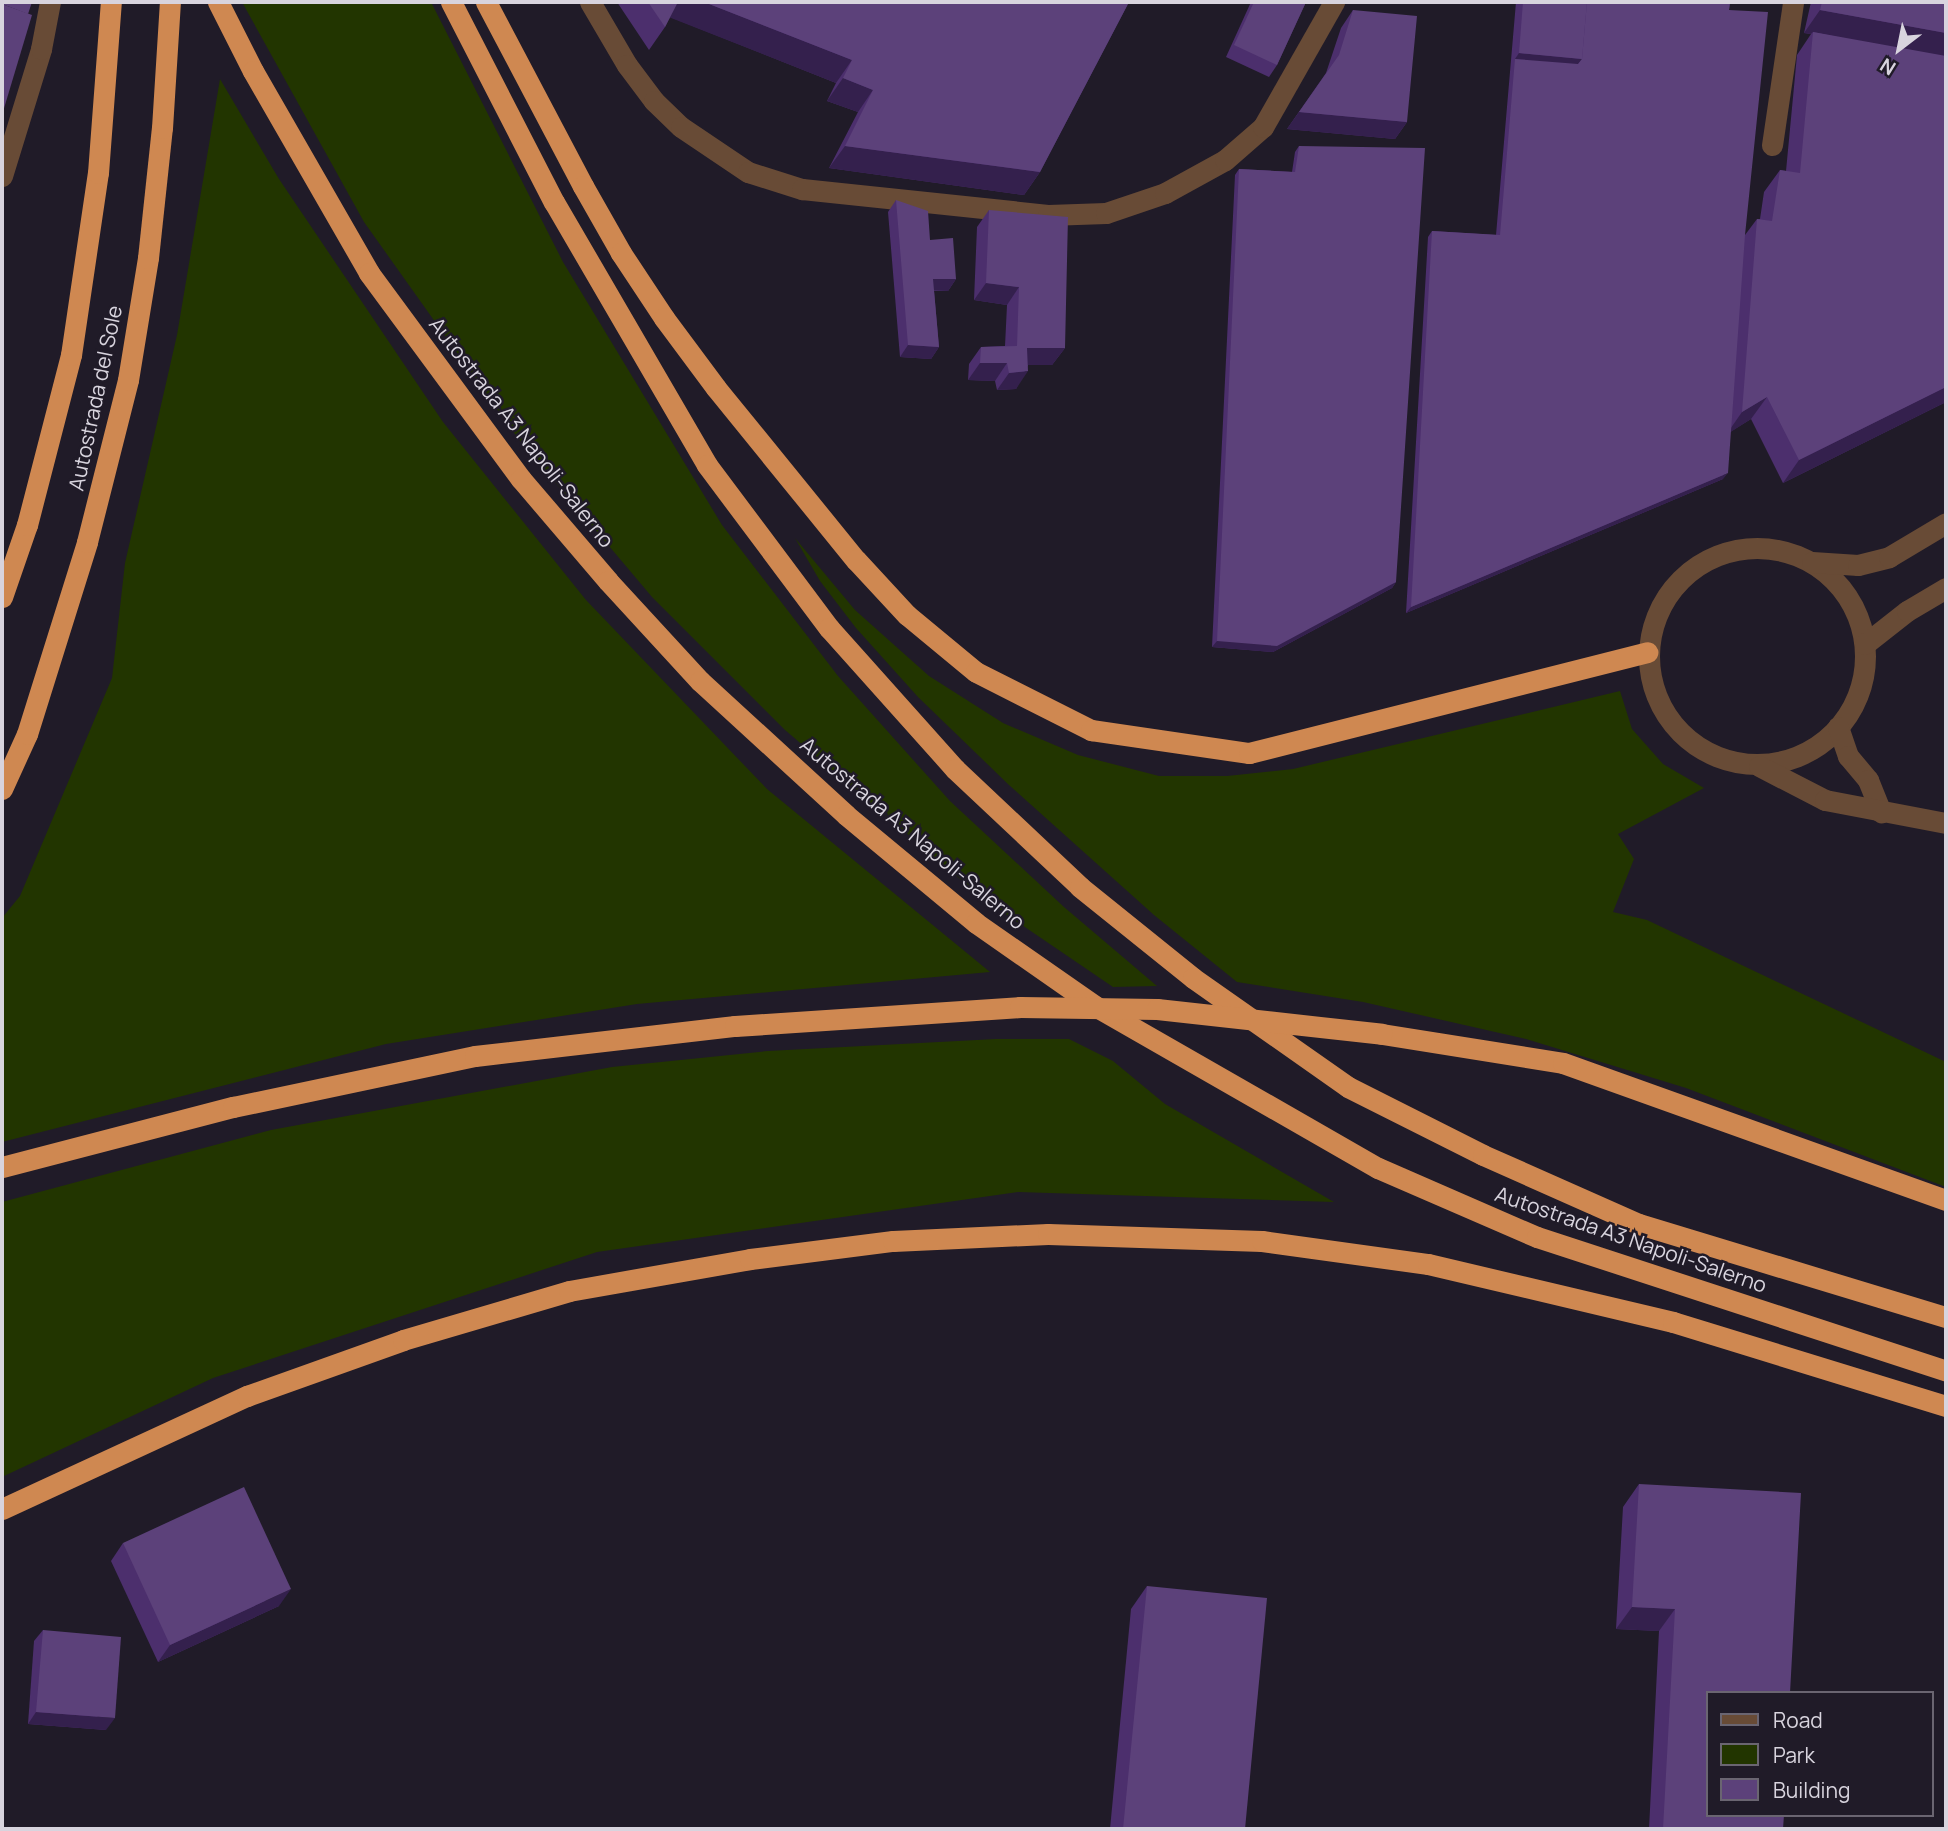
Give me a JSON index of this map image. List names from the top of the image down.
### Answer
{
  "streets": {
    "highway": ["Autostrada del Sole", "Autostrada A3 Napoli-Salerno"]
  },
  "legend": ["Road", "Park", "Building"],
  "north": "bottom left"
}
